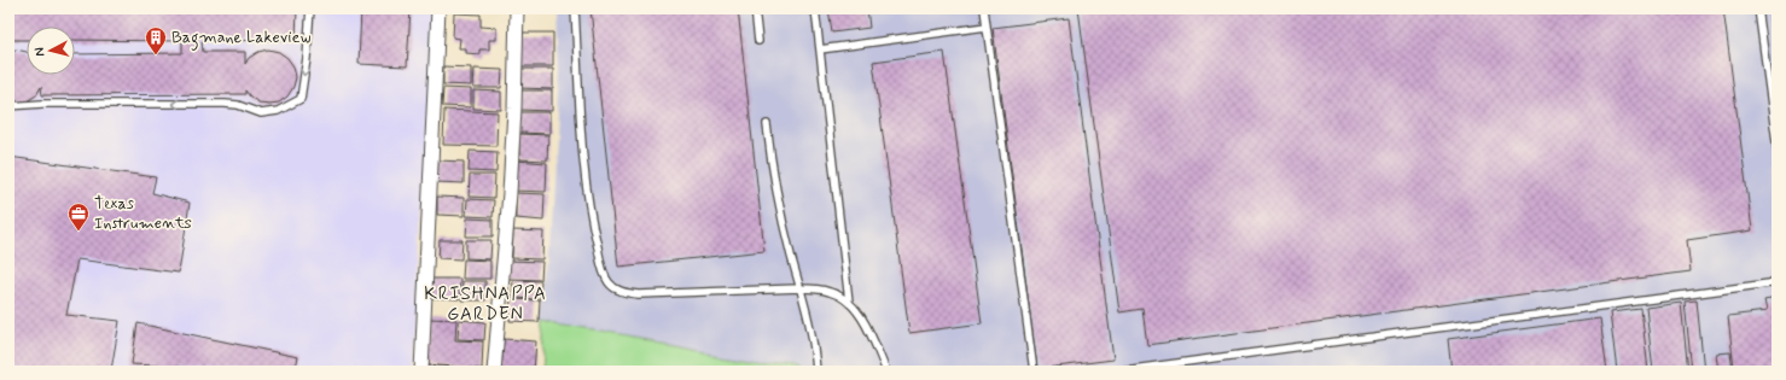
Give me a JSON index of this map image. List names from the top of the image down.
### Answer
{
  "districts": ["KRISHNAPPA GARDEN"],
  "places": {
    "building": ["Bagmane Lakeview"],
    "office": ["Texas Instruments"]
  },
  "north": "left"
}
